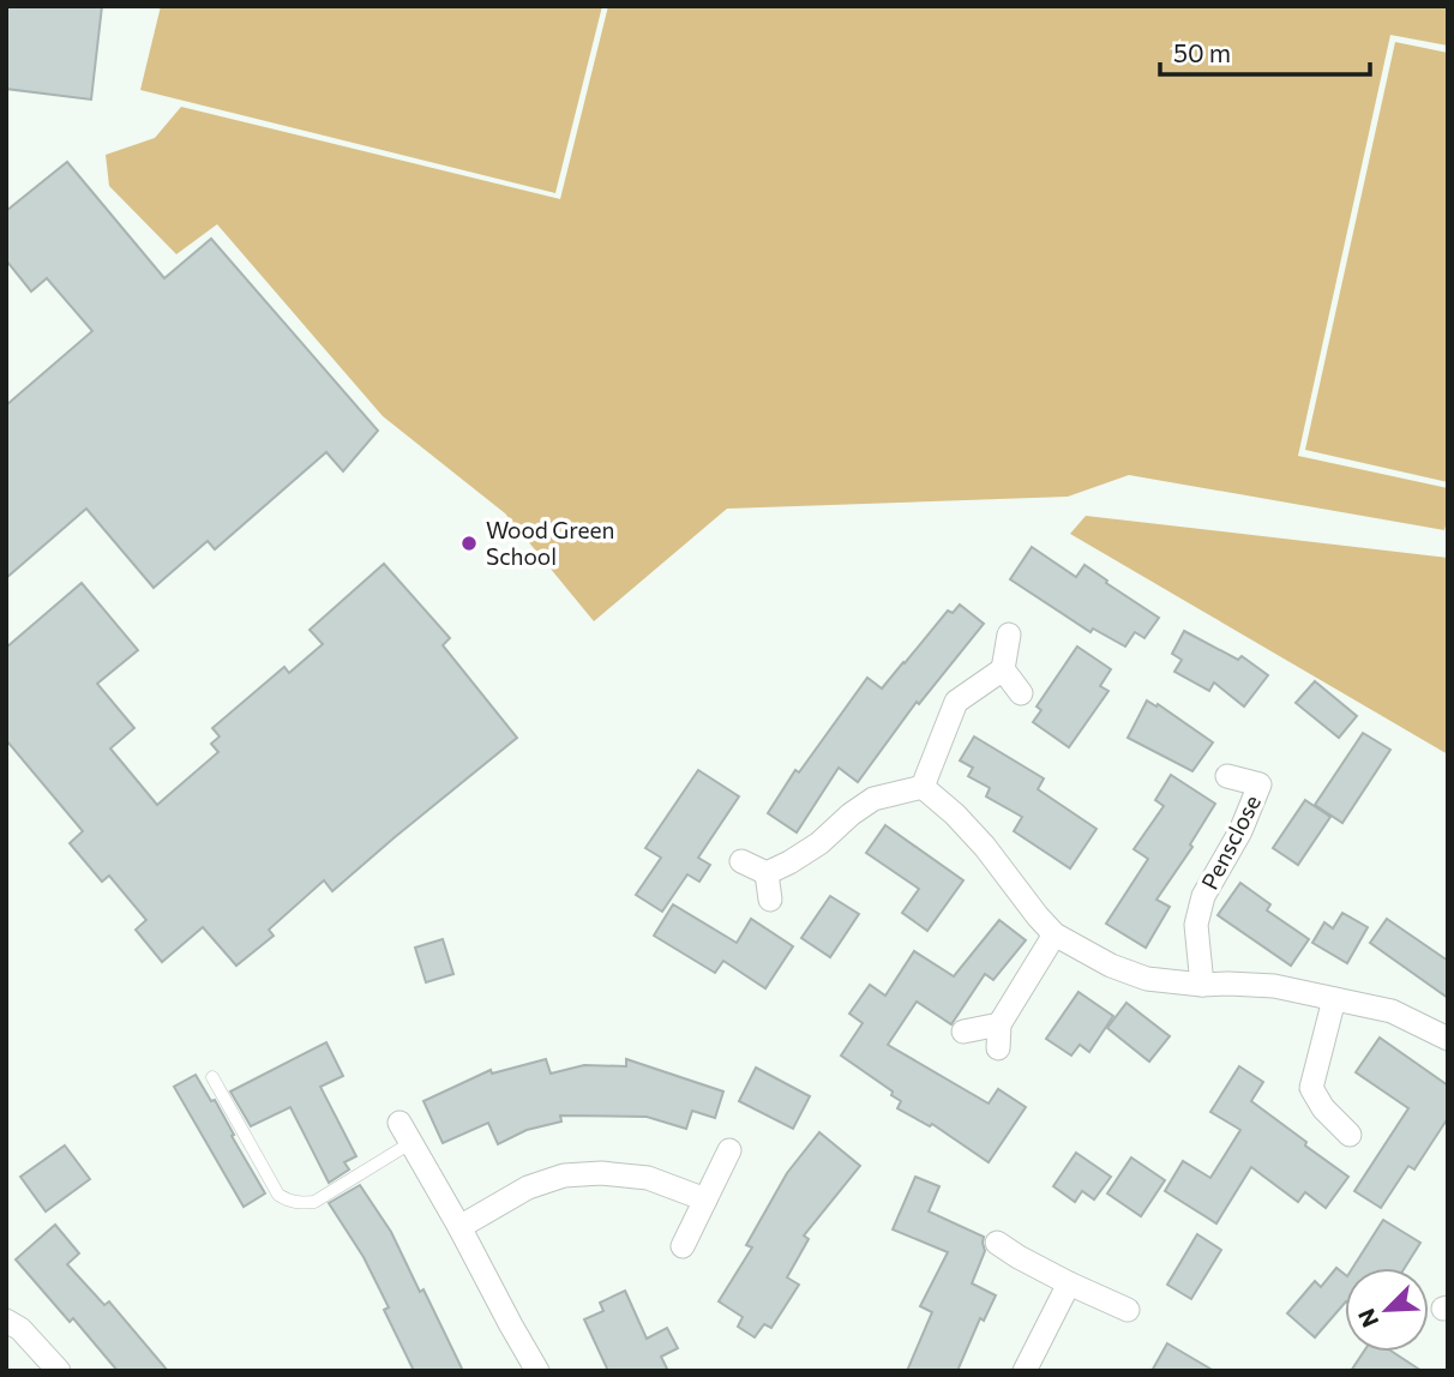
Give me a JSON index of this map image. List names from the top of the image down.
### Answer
{
  "streets": {
    "street": ["Pensclose"]
  },
  "places": ["Wood Green School"],
  "scale_bar": "50 m",
  "north": "bottom left"
}
